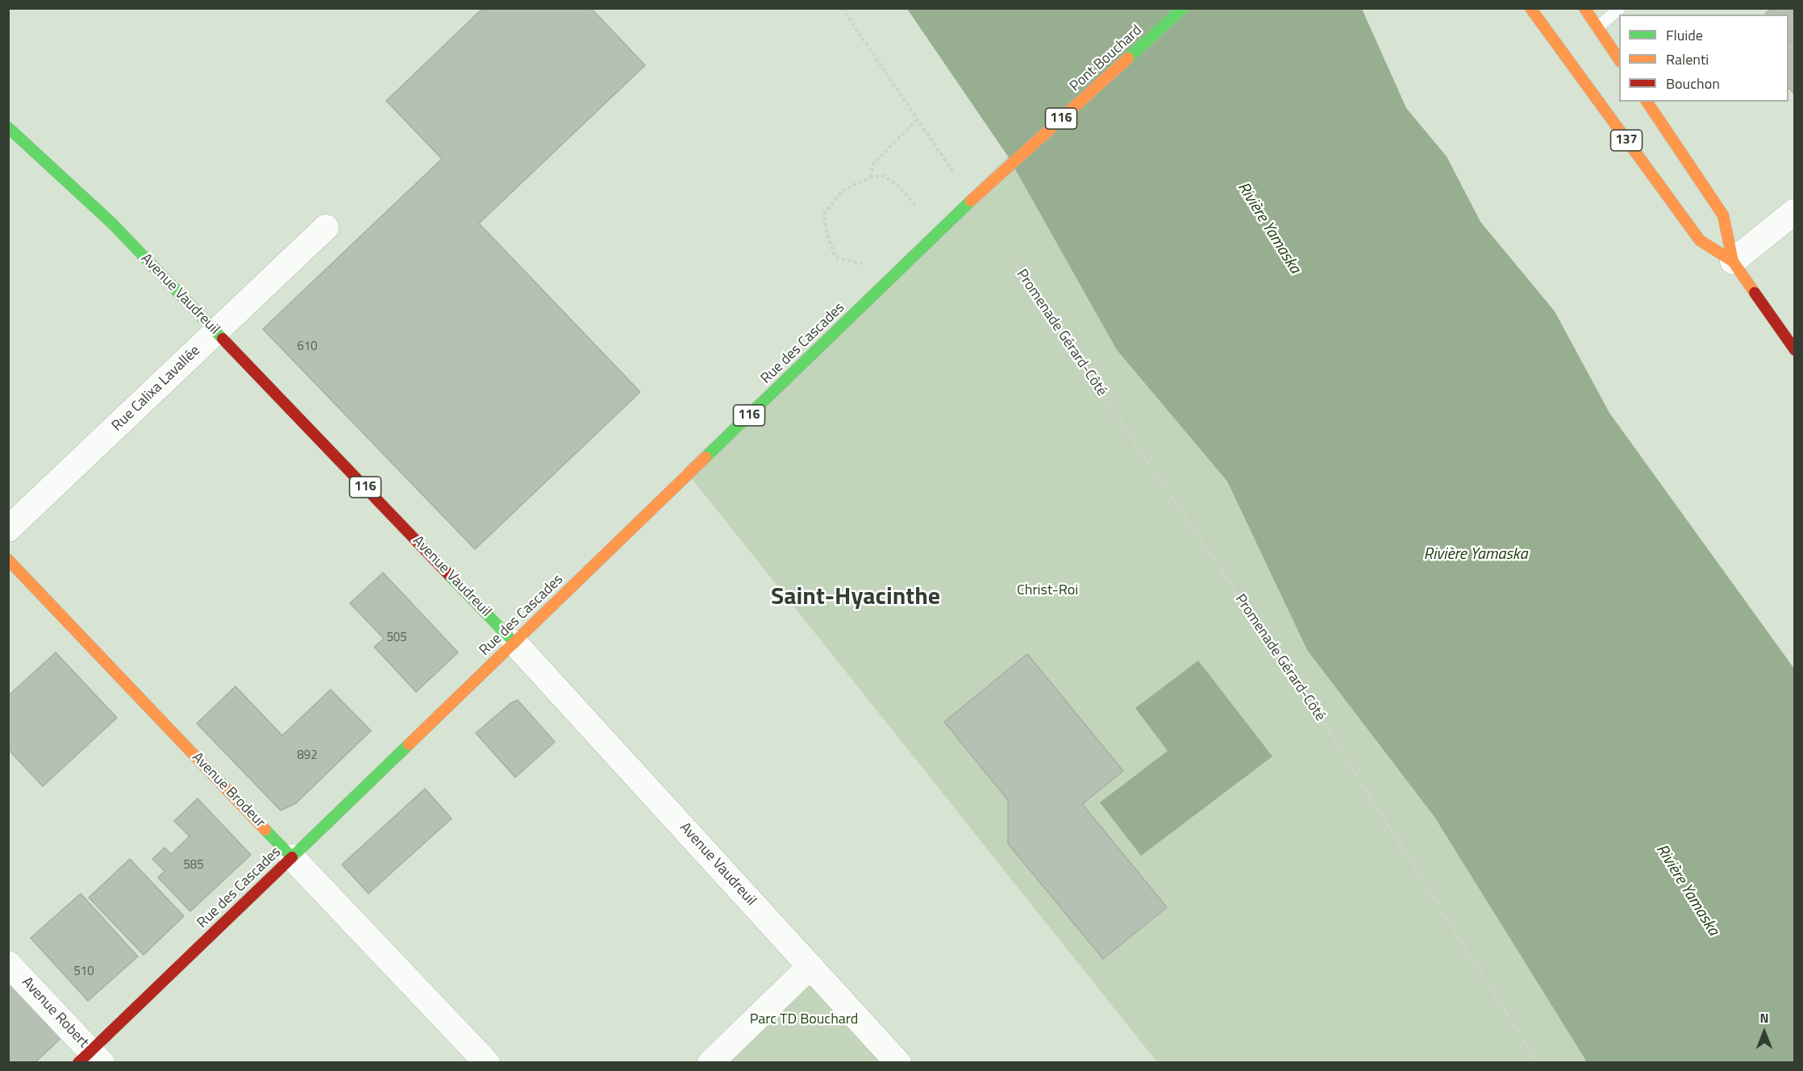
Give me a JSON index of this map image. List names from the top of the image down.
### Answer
{
  "streets": {
    "main road": [
      "Pont Bouchard",
      "116",
      "137",
      "Avenue Vaudreuil",
      "Rue des Cascades",
      "Avenue Brodeur"
    ],
    "street": ["Rue Calixa Lavallée", "Avenue Robert"],
    "path": ["Promenade Gérard-Côté"]
  },
  "crossings": [
    ["Pont Bouchard", "Rue des Cascades"],
    ["Avenue Vaudreuil", "Rue des Cascades"],
    ["Avenue Vaudreuil", "Rue Calixa Lavallée"],
    ["Rue des Cascades", "Avenue Brodeur"],
    ["Rue des Cascades", "Avenue Robert"]
  ],
  "districts": ["Saint-Hyacinthe"],
  "water": ["Rivière Yamaska"],
  "parks": ["Christ-Roi", "Parc TD Bouchard"],
  "house_numbers": [
    "610",
    "505",
    "892",
    "585",
    "510"
  ],
  "legend": ["Fluide", "Ralenti", "Bouchon"],
  "north": "top"
}
